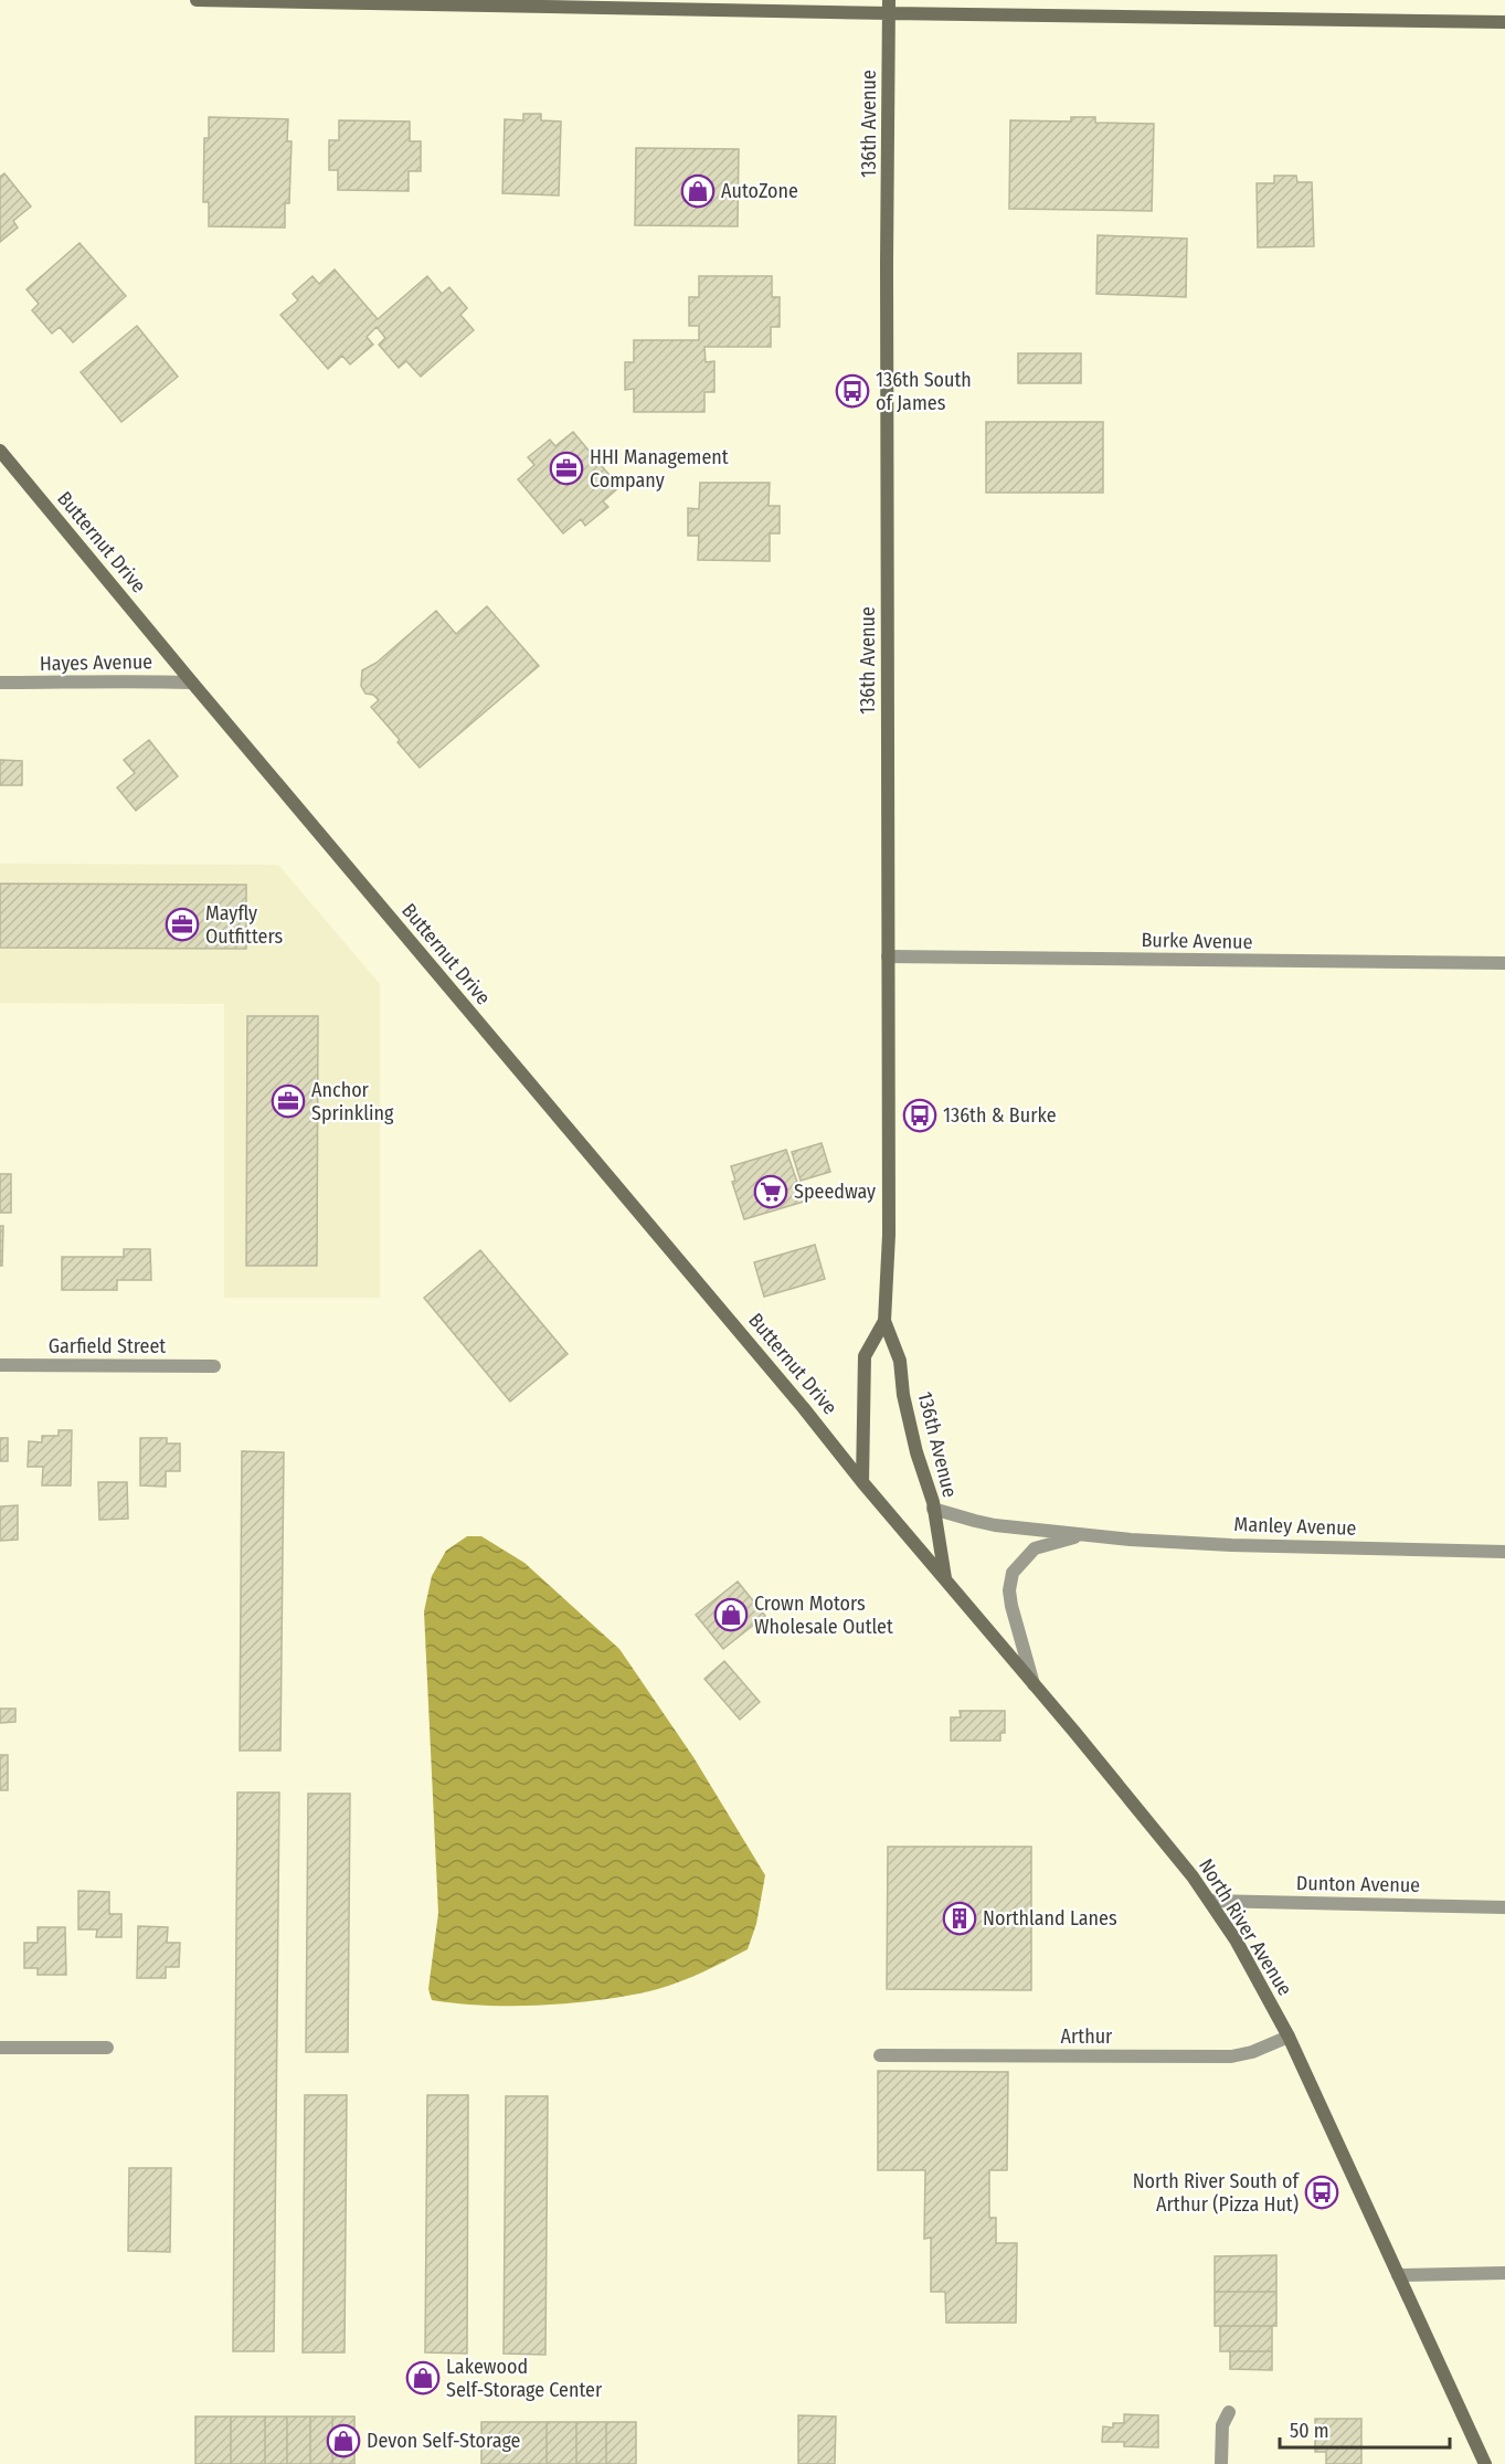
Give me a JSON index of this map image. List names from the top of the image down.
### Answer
{
  "streets": {
    "street": [
      "136th Avenue",
      "Butternut Drive",
      "Hayes Avenue",
      "Burke Avenue",
      "Garfield Street",
      "Manley Avenue",
      "Dunton Avenue",
      "North River Avenue",
      "Arthur"
    ]
  },
  "crossings": [
    ["136th Avenue", "Butternut Drive"],
    ["136th Avenue", "Burke Avenue"],
    ["136th Avenue", "Manley Avenue"],
    ["136th Avenue", "North River Avenue"],
    ["Butternut Drive", "Hayes Avenue"],
    ["Butternut Drive", "North River Avenue"],
    ["Manley Avenue", "North River Avenue"],
    ["Dunton Avenue", "North River Avenue"],
    ["North River Avenue", "Arthur"]
  ],
  "places": {
    "shop": [
      "AutoZone",
      "Crown Motors Wholesale Outlet",
      "Lakewood Self-Storage Center",
      "Devon Self-Storage"
    ],
    "bus stop": ["136th South of James", "136th & Burke", "North River South of Arthur (Pizza Hut)"],
    "office": ["HHI Management Company", "Mayfly Outfitters", "Anchor Sprinkling"],
    "supermarket": ["Speedway"],
    "building": ["Northland Lanes"]
  },
  "scale_bar": "50 m"
}
